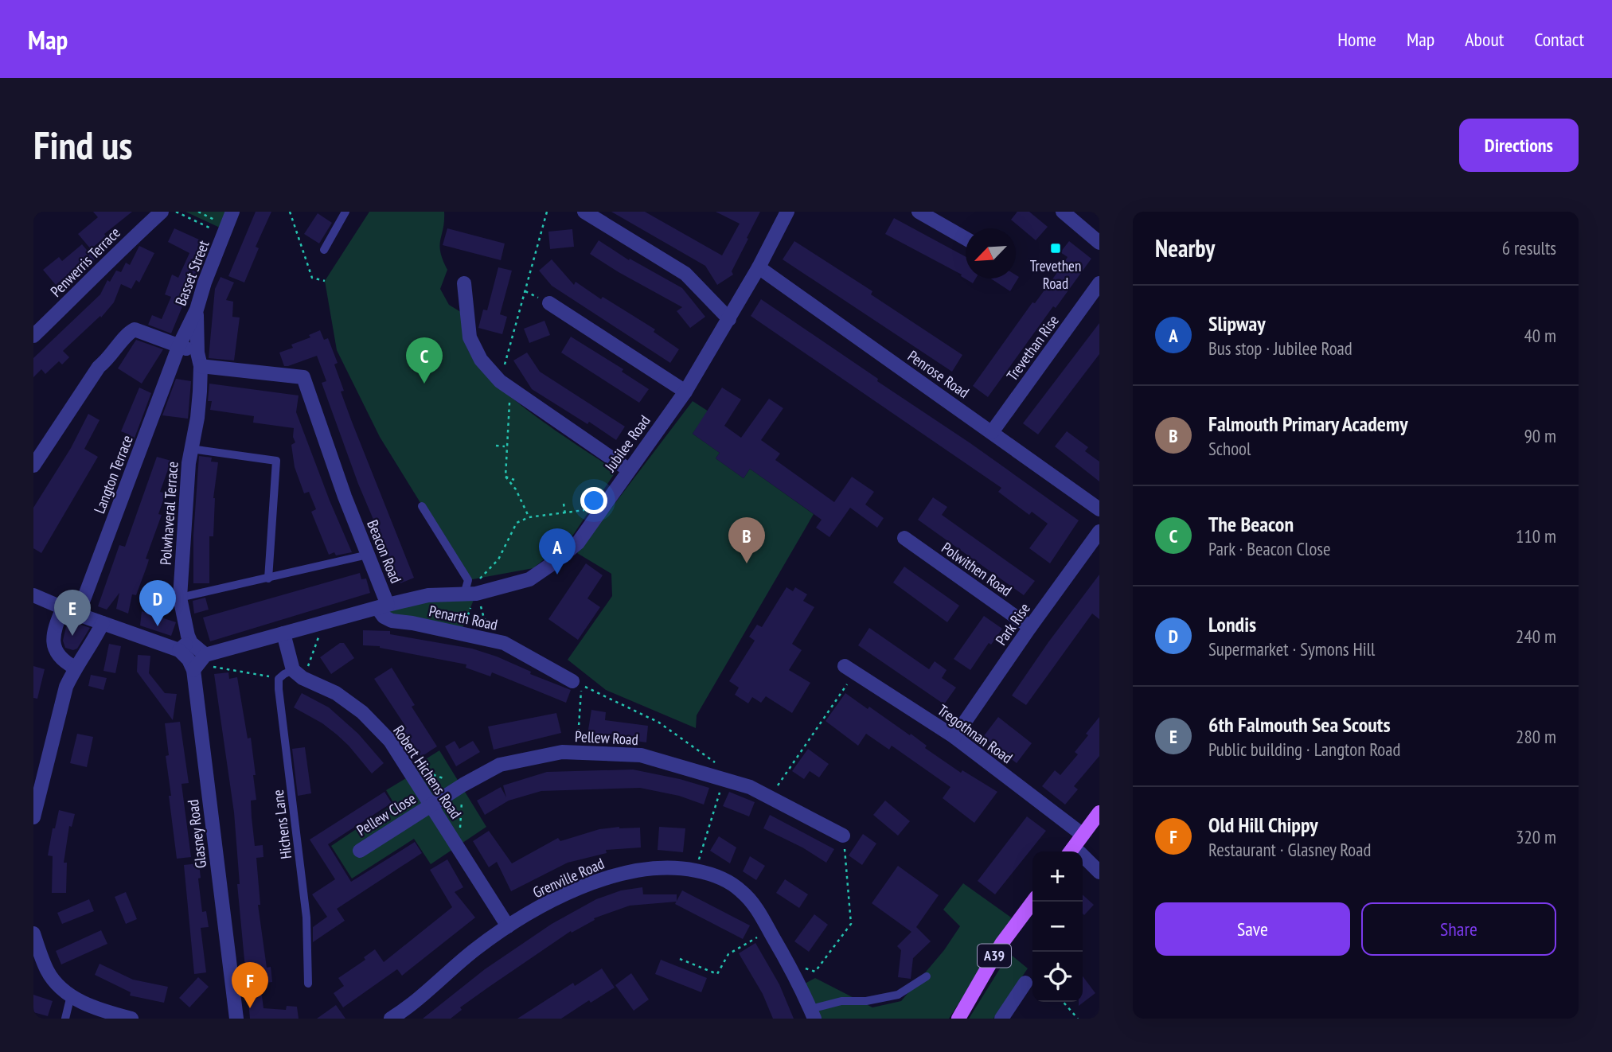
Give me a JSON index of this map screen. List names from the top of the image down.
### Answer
{
  "streets": {
    "main road": ["A39"],
    "street": [
      "Penwerris Terrace",
      "Basset Street",
      "Trevethan Rise",
      "Penrose Road",
      "Jubilee Road",
      "Langton Terrace",
      "Polwhaveral Terrace",
      "Beacon Road",
      "Polwithen Road",
      "Penarth Road",
      "Park Rise",
      "Tregothnan Road",
      "Pellew Road",
      "Robert Hichens Road",
      "Pellew Close",
      "Glasney Road",
      "Grenville Road"
    ],
    "lane": ["Hichens Lane"]
  },
  "crossings": [
    ["Basset Street", "Langton Terrace"],
    ["Basset Street", "Polwhaveral Terrace"],
    ["Trevethan Rise", "Penrose Road"],
    ["Penrose Road", "Jubilee Road"],
    ["Jubilee Road", "Beacon Road"],
    ["Jubilee Road", "Penarth Road"],
    ["Polwhaveral Terrace", "Beacon Road"],
    ["Beacon Road", "Penarth Road"],
    ["Polwithen Road", "Park Rise"],
    ["Park Rise", "Tregothnan Road"],
    ["Pellew Road", "Robert Hichens Road"],
    ["Pellew Road", "Pellew Close"],
    ["Robert Hichens Road", "Pellew Close"],
    ["Robert Hichens Road", "Grenville Road"]
  ],
  "places": {
    "transit": ["Trevethen Road"]
  },
  "north": "bottom left",
  "page": {
    "header": "Map",
    "nav": [
      "Home",
      "Map",
      "About",
      "Contact"
    ],
    "buttons": [
      "Directions",
      ["Save", "Share"]
    ],
    "title": "Find us",
    "heading": ["Nearby", "6 results"],
    "list": [
      {
        "mark": "A",
        "name": "Slipway",
        "note": "Bus stop · Jubilee Road",
        "value": "40 m"
      },
      {
        "mark": "B",
        "name": "Falmouth Primary Academy",
        "note": "School",
        "value": "90 m"
      },
      {
        "mark": "C",
        "name": "The Beacon",
        "note": "Park · Beacon Close",
        "value": "110 m"
      },
      {
        "mark": "D",
        "name": "Londis",
        "note": "Supermarket · Symons Hill",
        "value": "240 m"
      },
      {
        "mark": "E",
        "name": "6th Falmouth Sea Scouts",
        "note": "Public building · Langton Road",
        "value": "280 m"
      },
      {
        "mark": "F",
        "name": "Old Hill Chippy",
        "note": "Restaurant · Glasney Road",
        "value": "320 m"
      }
    ],
    "pins": [
      "C",
      "B",
      "A",
      "D",
      "E",
      "F"
    ],
    "map_buttons": ["+", "−"]
  }
}
